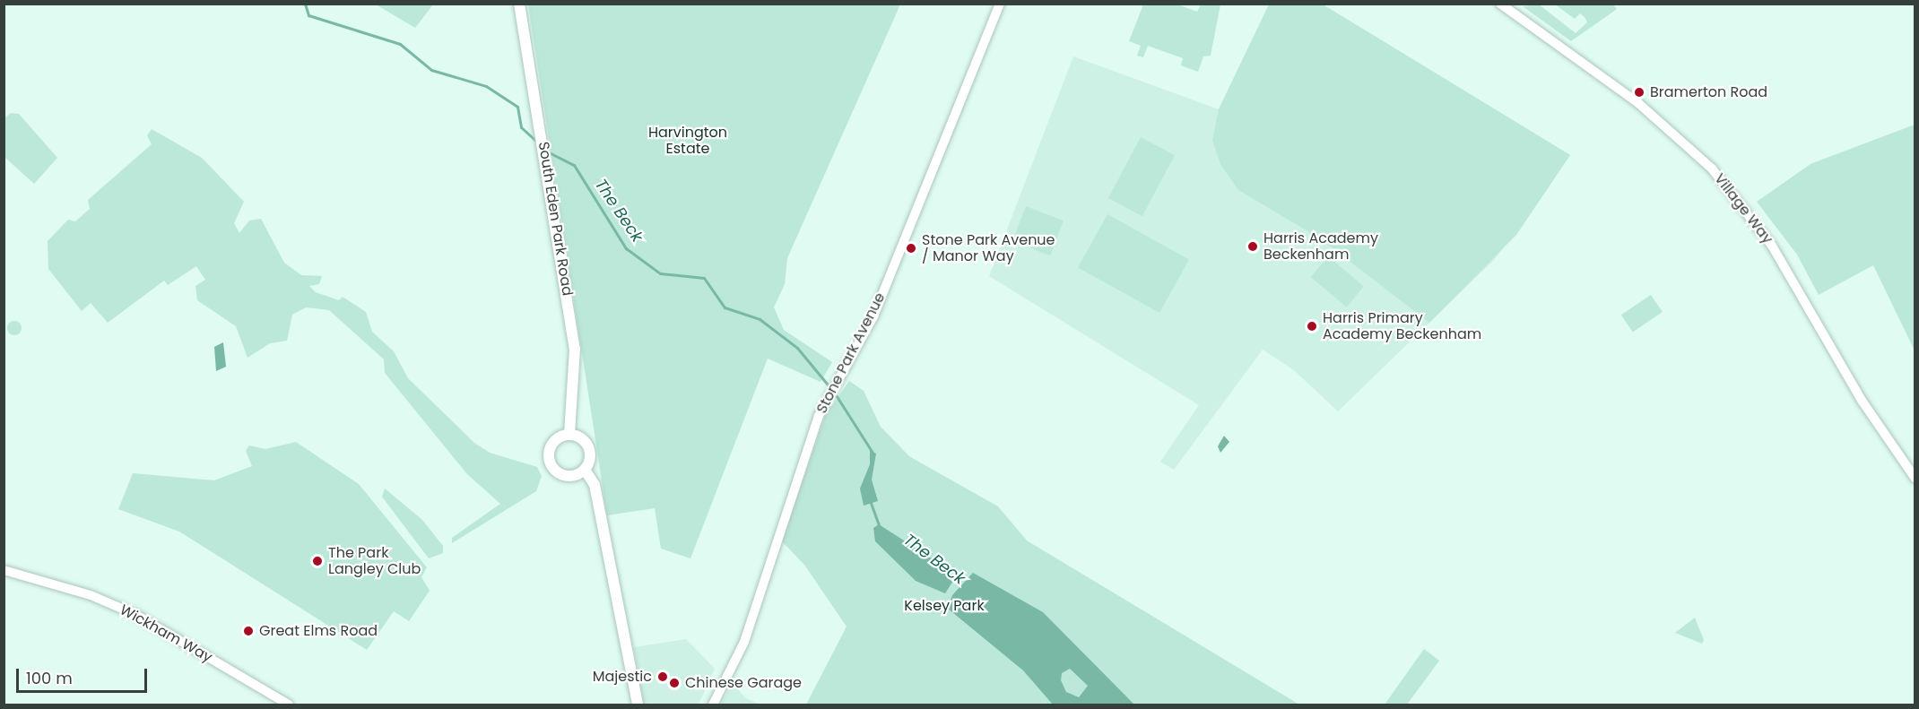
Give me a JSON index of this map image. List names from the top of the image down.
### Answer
{
  "streets": {
    "main road": ["South Eden Park Road"],
    "street": ["Village Way", "Stone Park Avenue", "Wickham Way"]
  },
  "water": ["The Beck"],
  "parks": ["Harvington Estate", "Kelsey Park"],
  "places": [
    "Bramerton Road",
    "Harris Academy Beckenham",
    "Stone Park Avenue / Manor Way",
    "Harris Primary Academy Beckenham",
    "The Park Langley Club",
    "Great Elms Road",
    "Majestic",
    "Chinese Garage"
  ],
  "scale_bar": "100 m"
}
